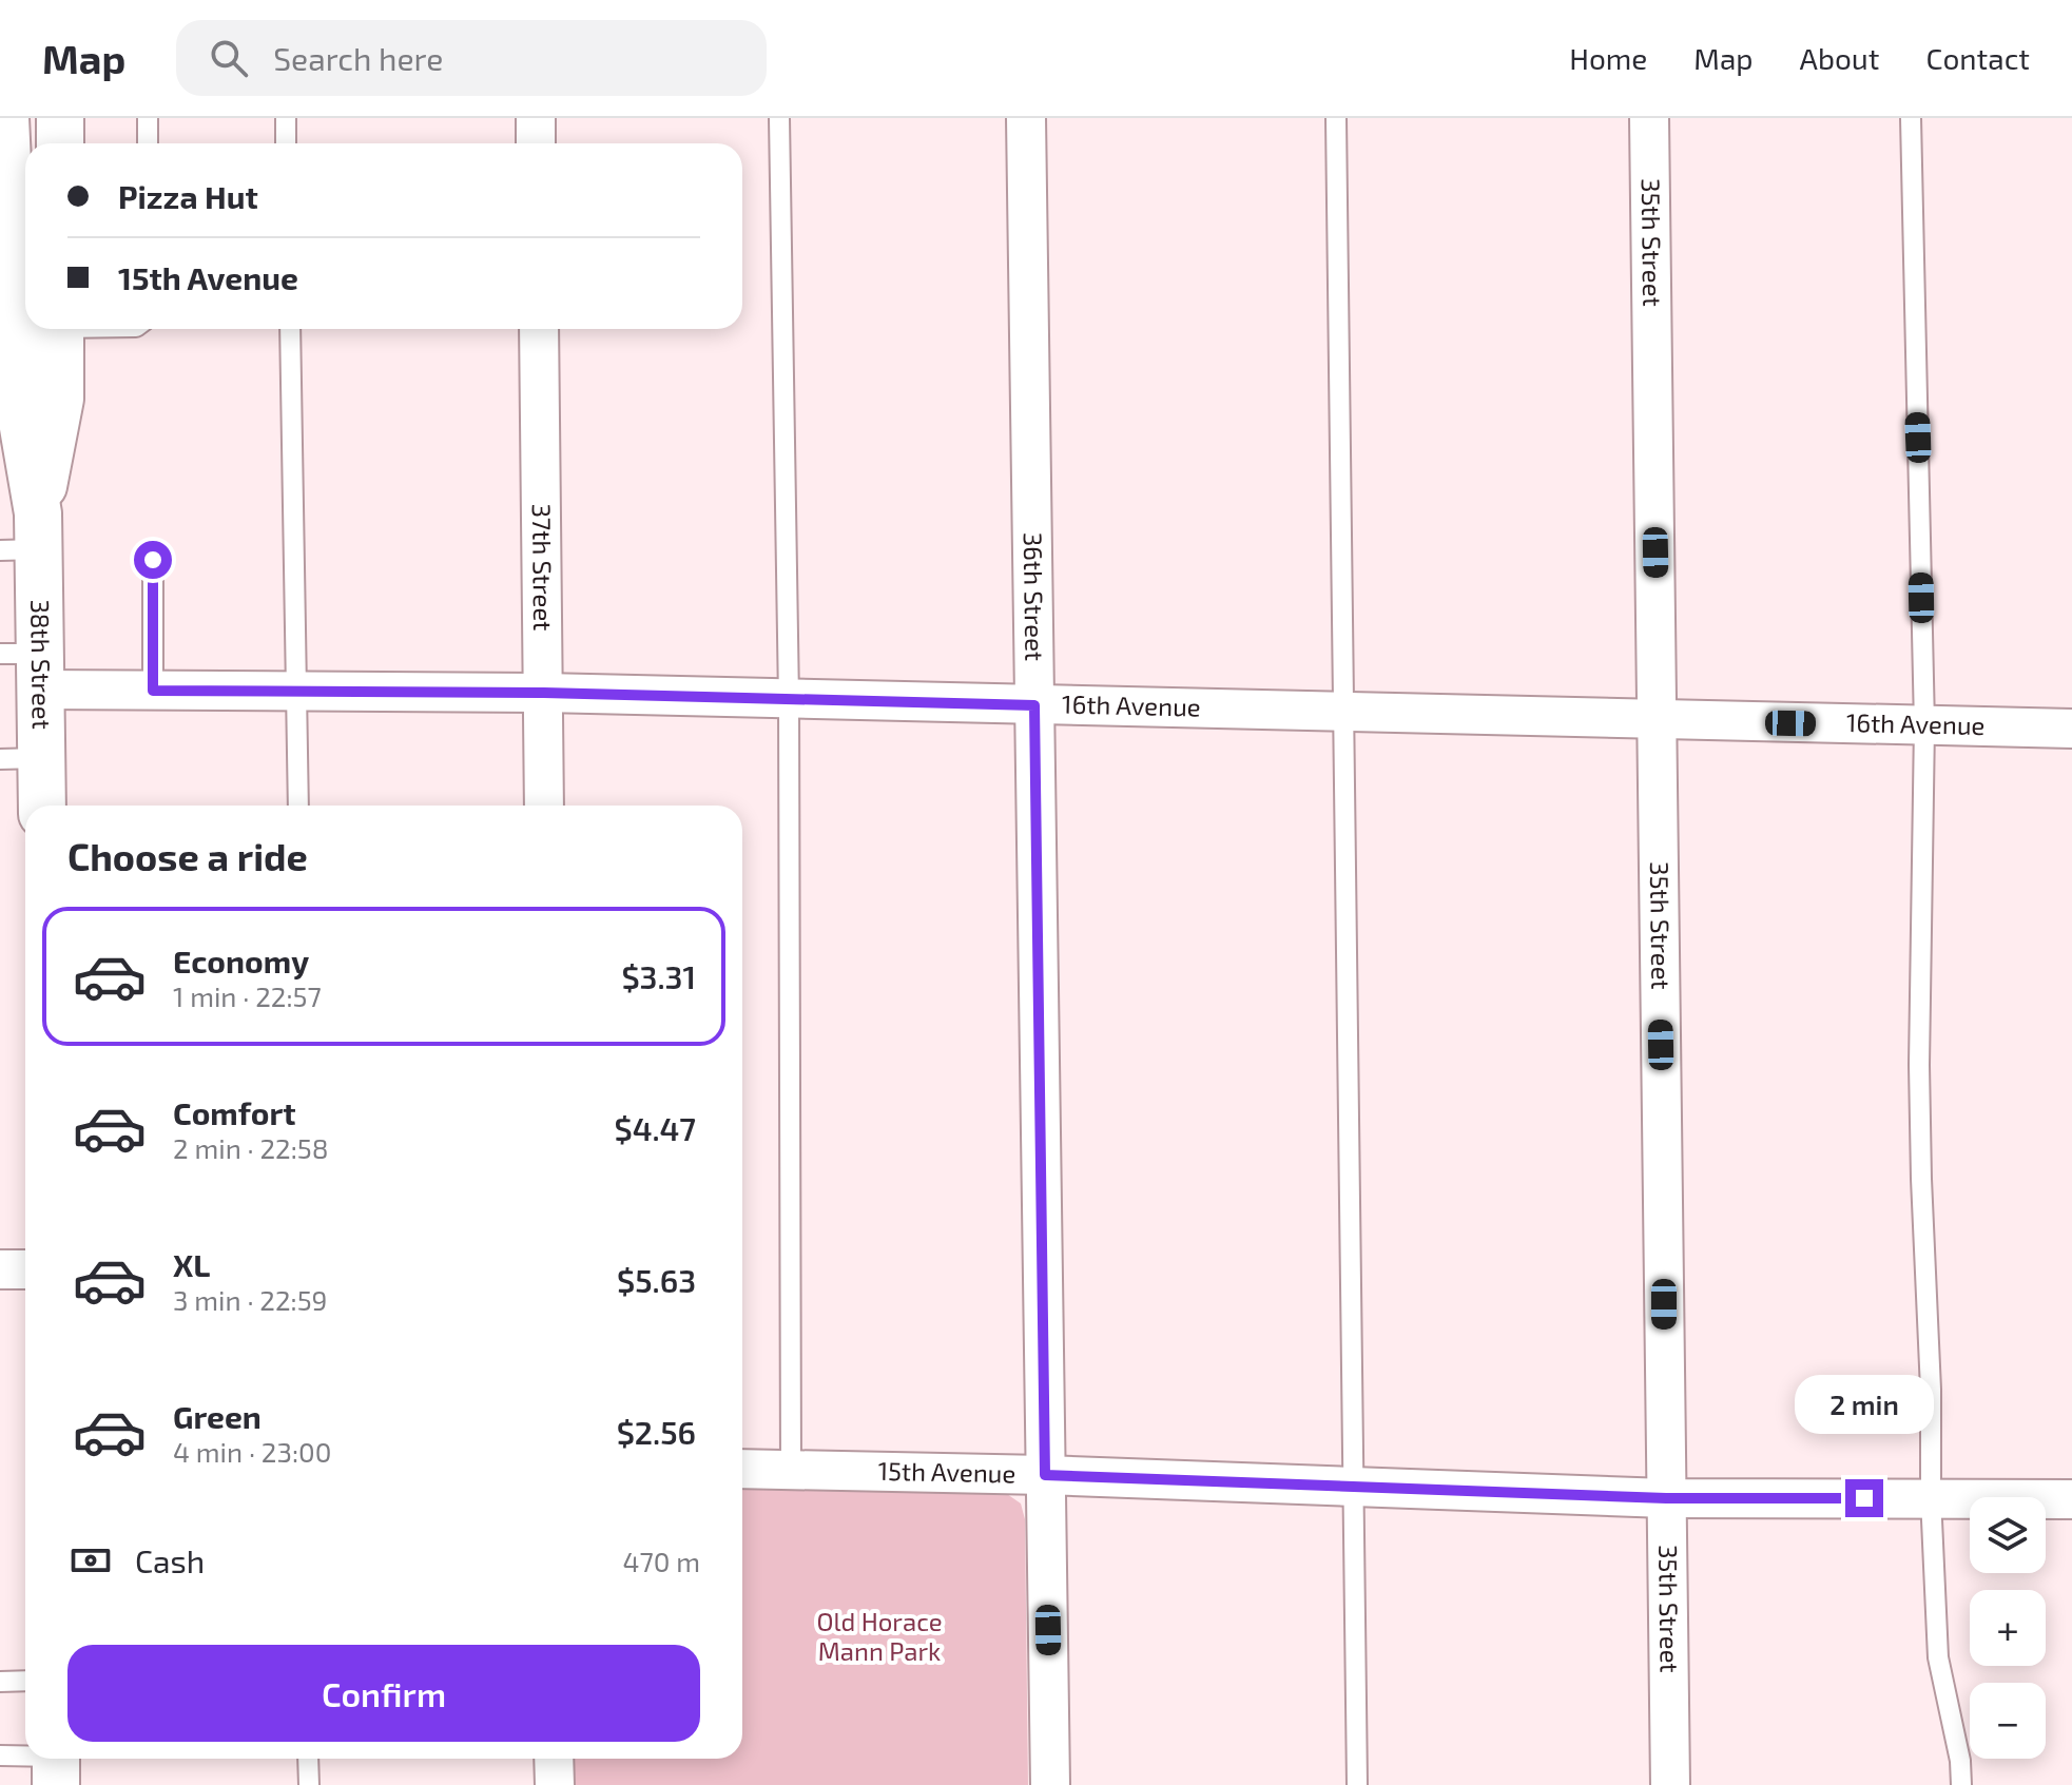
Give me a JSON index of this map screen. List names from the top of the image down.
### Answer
{
  "streets": {
    "street": [
      "35th Street",
      "37th Street",
      "36th Street",
      "38th Street",
      "16th Avenue",
      "15th Avenue"
    ]
  },
  "crossings": [
    ["35th Street", "16th Avenue"],
    ["35th Street", "15th Avenue"],
    ["37th Street", "16th Avenue"],
    ["36th Street", "16th Avenue"],
    ["36th Street", "15th Avenue"],
    ["38th Street", "16th Avenue"]
  ],
  "parks": ["Old Horace Mann Park"],
  "page": {
    "header": "Map",
    "search": "Search here",
    "nav": [
      "Home",
      "Map",
      "About",
      "Contact"
    ],
    "banner": ["Pizza Hut", "15th Avenue"],
    "heading": "Choose a ride",
    "list": [
      {
        "name": "Economy",
        "note": "1 min · 22:57",
        "value": "$3.31"
      },
      {
        "name": "Comfort",
        "note": "2 min · 22:58",
        "value": "$4.47"
      },
      {
        "name": "XL",
        "note": "3 min · 22:59",
        "value": "$5.63"
      },
      {
        "name": "Green",
        "note": "4 min · 23:00",
        "value": "$2.56"
      }
    ],
    "bubble": "2 min",
    "map_buttons": ["+", "−"],
    "pay": ["Cash", "470 m"],
    "buttons": "Confirm"
  }
}
